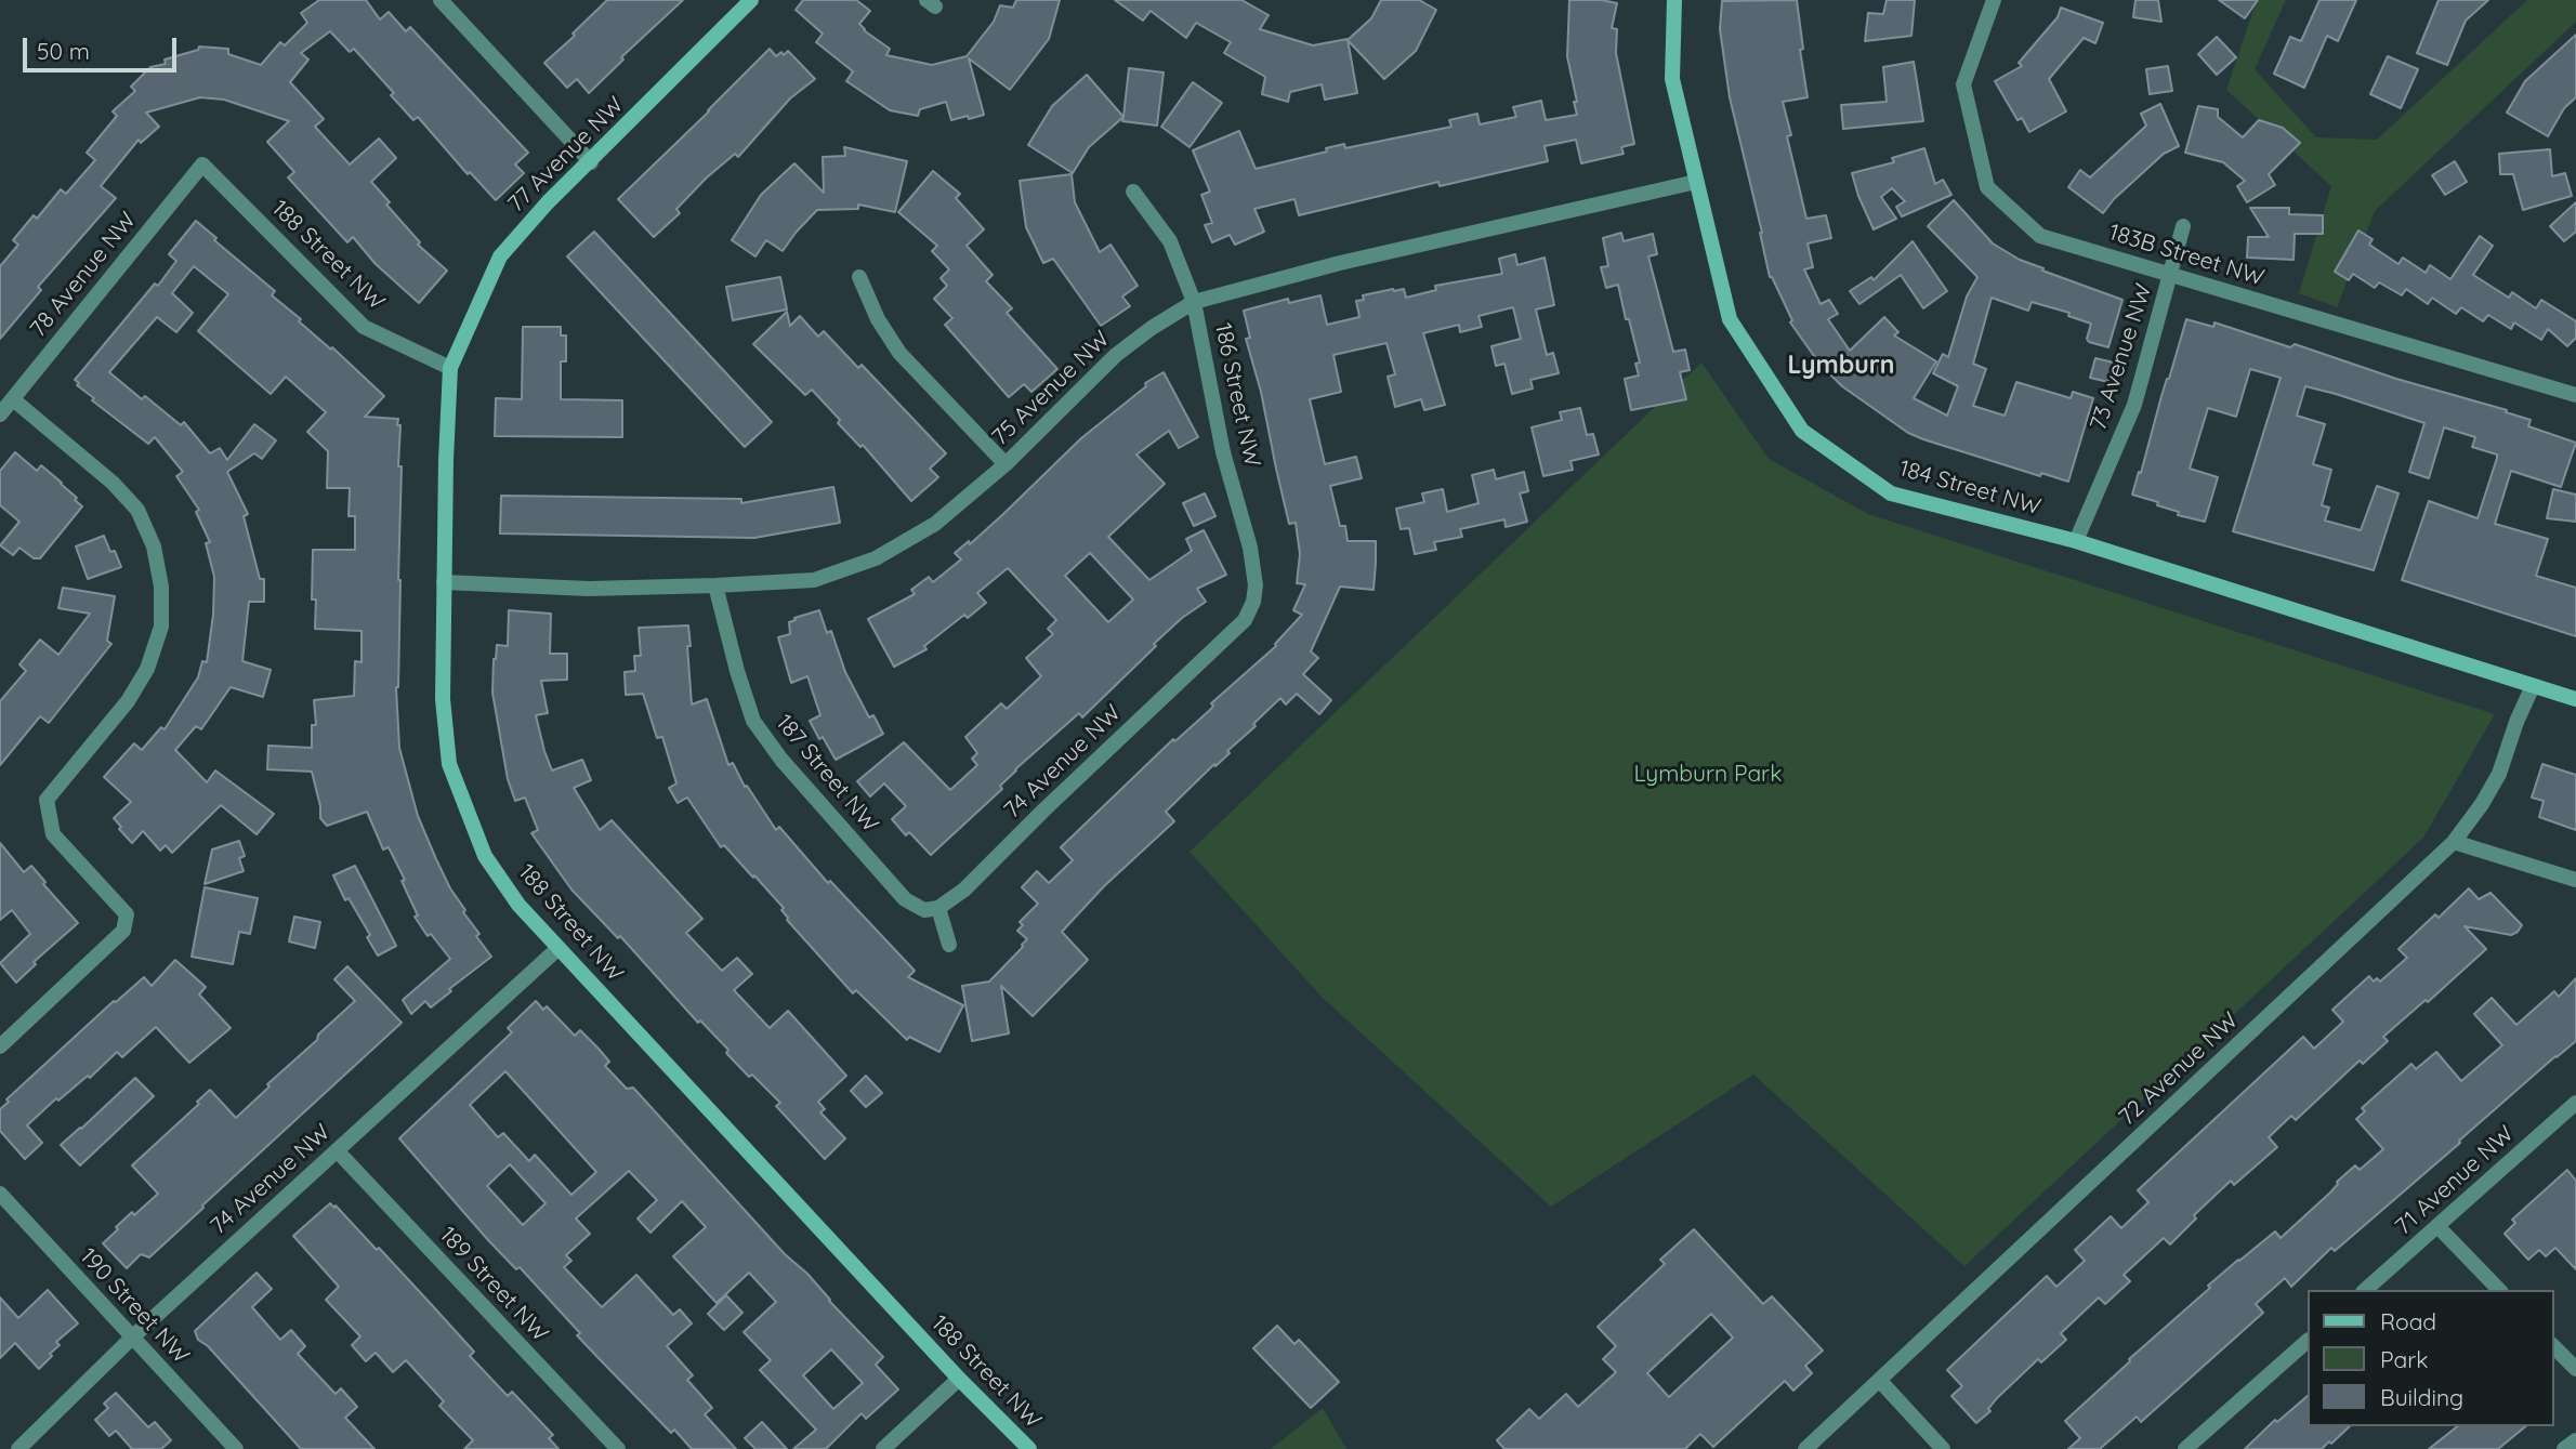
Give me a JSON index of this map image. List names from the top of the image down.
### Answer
{
  "streets": {
    "street": [
      "77 Avenue NW",
      "188 Street NW",
      "183B Street NW",
      "78 Avenue NW",
      "73 Avenue NW",
      "75 Avenue NW",
      "186 Street NW",
      "184 Street NW",
      "74 Avenue NW",
      "187 Street NW",
      "72 Avenue NW",
      "71 Avenue NW",
      "189 Street NW",
      "190 Street NW"
    ]
  },
  "crossings": [
    ["77 Avenue NW", "188 Street NW"],
    ["188 Street NW", "78 Avenue NW"],
    ["188 Street NW", "75 Avenue NW"],
    ["188 Street NW", "74 Avenue NW"],
    ["183B Street NW", "73 Avenue NW"],
    ["73 Avenue NW", "184 Street NW"],
    ["75 Avenue NW", "186 Street NW"],
    ["75 Avenue NW", "184 Street NW"],
    ["75 Avenue NW", "187 Street NW"],
    ["186 Street NW", "74 Avenue NW"],
    ["184 Street NW", "72 Avenue NW"],
    ["74 Avenue NW", "187 Street NW"],
    ["74 Avenue NW", "189 Street NW"],
    ["74 Avenue NW", "190 Street NW"]
  ],
  "districts": ["Lymburn"],
  "parks": ["Lymburn Park"],
  "legend": ["Road", "Park", "Building"],
  "scale_bar": "50 m"
}
